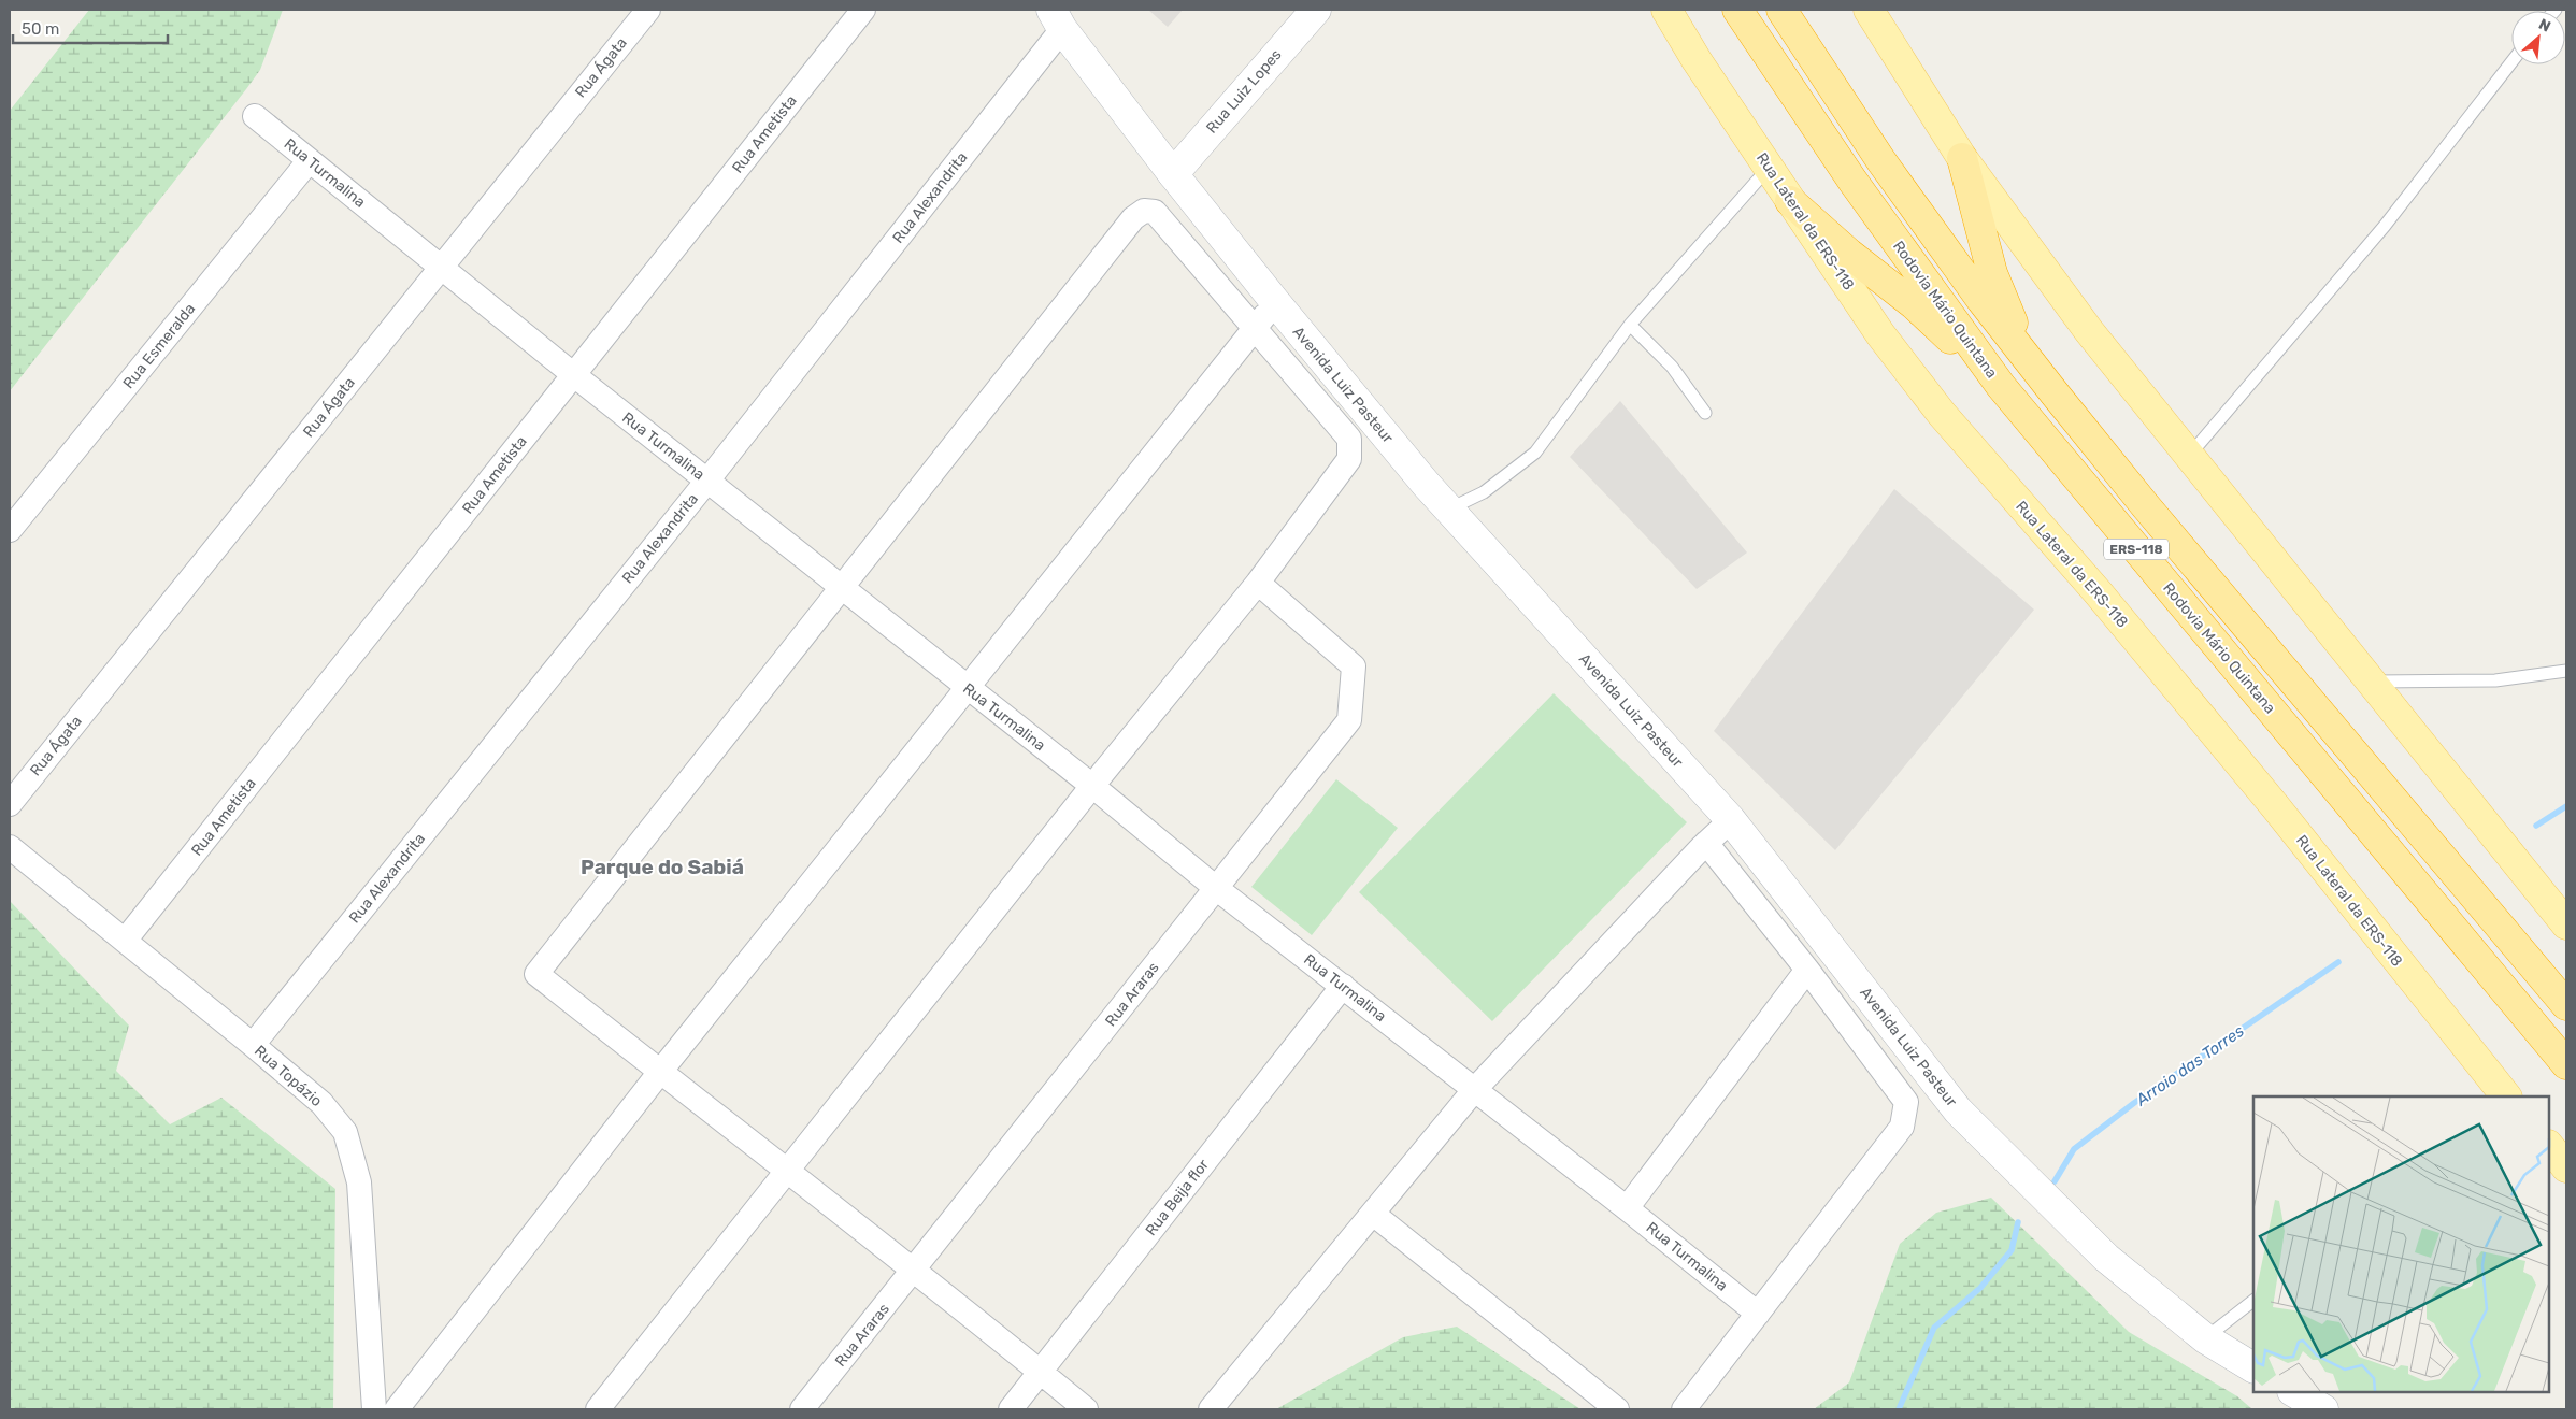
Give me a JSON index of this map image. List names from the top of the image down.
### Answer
{
  "streets": {
    "highway": ["Rodovia Mário Quintana", "ERS-118"],
    "main road": ["Rua Luiz Lopes", "Rua Lateral da ERS-118", "Avenida Luiz Pasteur"],
    "street": [
      "Rua Ágata",
      "Rua Ametista",
      "Rua Turmalina",
      "Rua Alexandrita",
      "Rua Esmeralda",
      "Rua Araras",
      "Rua Topázio",
      "Rua Beija flor"
    ]
  },
  "crossings": [
    ["Rua Ágata", "Rua Turmalina"],
    ["Rua Luiz Lopes", "Avenida Luiz Pasteur"],
    ["Rua Ametista", "Rua Turmalina"],
    ["Rua Ametista", "Rua Topázio"],
    ["Rua Turmalina", "Rua Alexandrita"],
    ["Rua Turmalina", "Rua Esmeralda"],
    ["Rua Turmalina", "Rua Araras"],
    ["Rua Turmalina", "Rua Beija flor"],
    ["Rua Alexandrita", "Avenida Luiz Pasteur"],
    ["Rua Alexandrita", "Rua Topázio"]
  ],
  "districts": ["Parque do Sabiá"],
  "water": ["Arroio das Torres"],
  "scale_bar": "50 m",
  "north": "top right"
}
